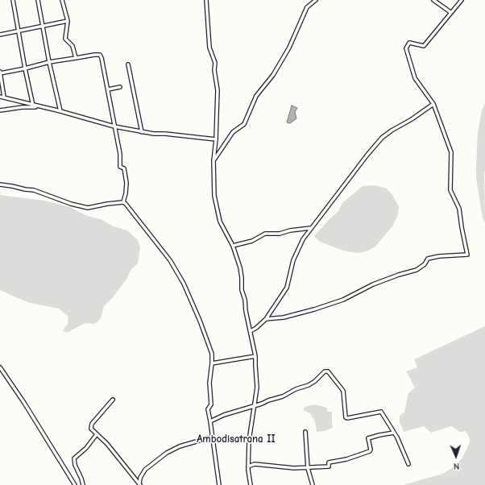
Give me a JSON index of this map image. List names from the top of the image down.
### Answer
{
  "districts": ["Ambodisatrana II"],
  "north": "bottom"
}
